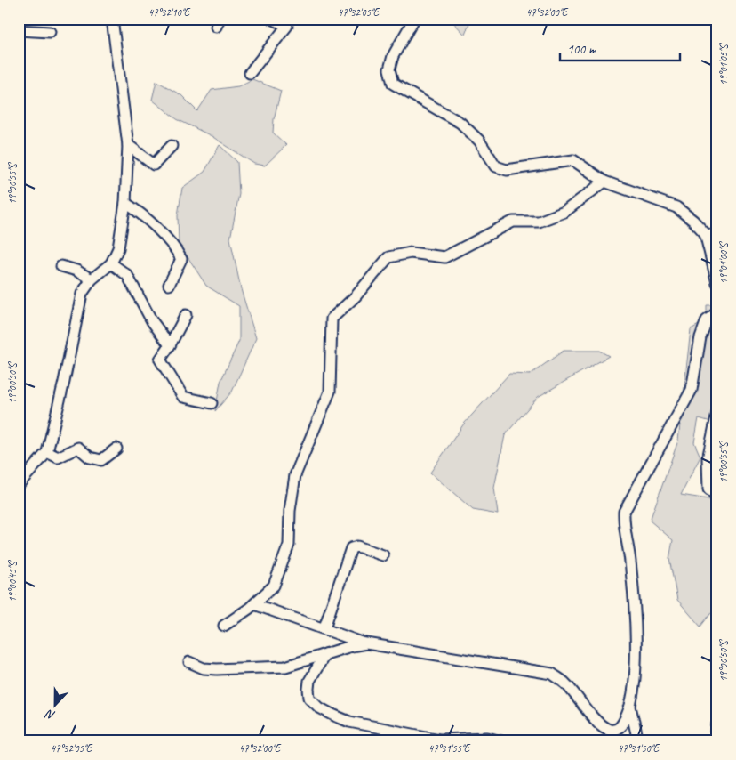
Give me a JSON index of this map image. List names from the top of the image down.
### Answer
{
  "scale_bar": "100 m",
  "north": "bottom",
  "coordinates": [
    "47°32'10\"E",
    "47°32'05\"E",
    "47°32'00\"E",
    "19°01'05\"S",
    "19°00'55\"S",
    "19°01'00\"S",
    "19°00'50\"S",
    "19°00'45\"S",
    "47°31'55\"E",
    "47°31'50\"E"
  ]
}
